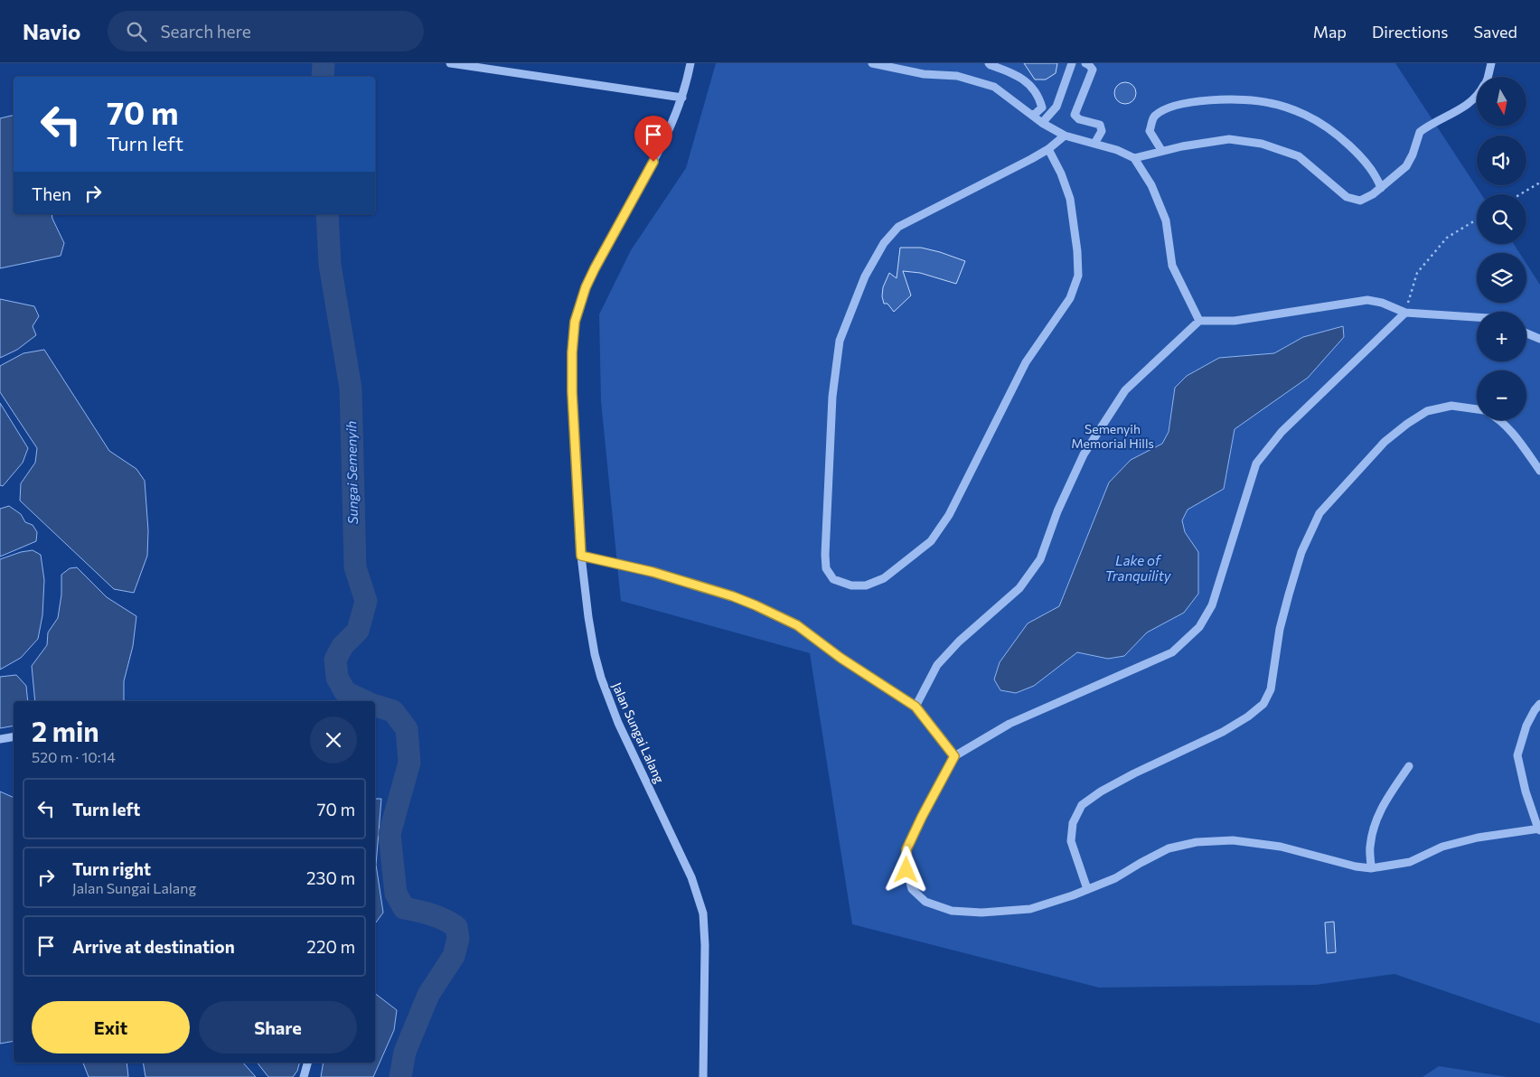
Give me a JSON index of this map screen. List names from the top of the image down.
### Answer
{
  "streets": {
    "street": ["Jalan Sungai Lalang"]
  },
  "water": ["Sungai Semenyih", "Lake of Tranquility"],
  "parks": ["Semenyih Memorial Hills"],
  "north": "bottom",
  "page": {
    "header": "Navio",
    "search": "Search here",
    "nav": ["Map", "Directions", "Saved"],
    "map_buttons": ["+", "−"],
    "turn": ["70 m", "Turn left"],
    "then": "Then",
    "heading": ["2 min", "520 m · 10:14"],
    "list": [
      {
        "name": "Turn left",
        "value": "70 m"
      },
      {
        "name": "Turn right",
        "note": "Jalan Sungai Lalang",
        "value": "230 m"
      },
      {
        "name": "Arrive at destination",
        "value": "220 m"
      }
    ],
    "buttons": ["Exit", "Share"]
  }
}
